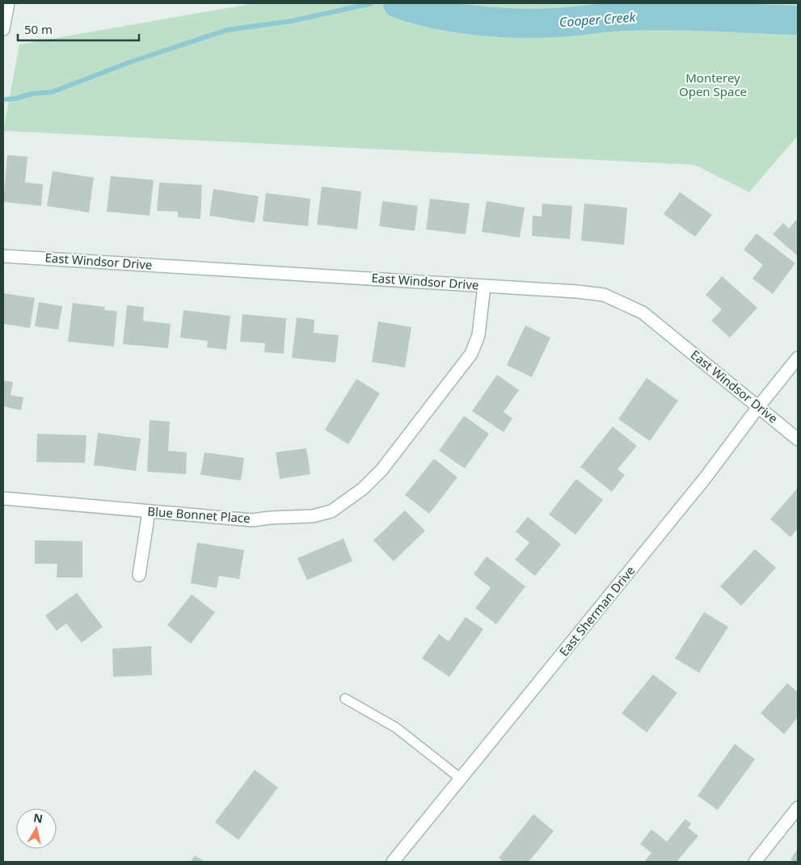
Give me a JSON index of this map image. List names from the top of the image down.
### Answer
{
  "streets": {
    "street": ["East Windsor Drive", "Blue Bonnet Place", "East Sherman Drive"]
  },
  "crossings": [
    ["East Windsor Drive", "Blue Bonnet Place"],
    ["East Windsor Drive", "East Sherman Drive"]
  ],
  "water": ["Cooper Creek"],
  "parks": ["Monterey Open Space"],
  "scale_bar": "50 m",
  "north": "top"
}
